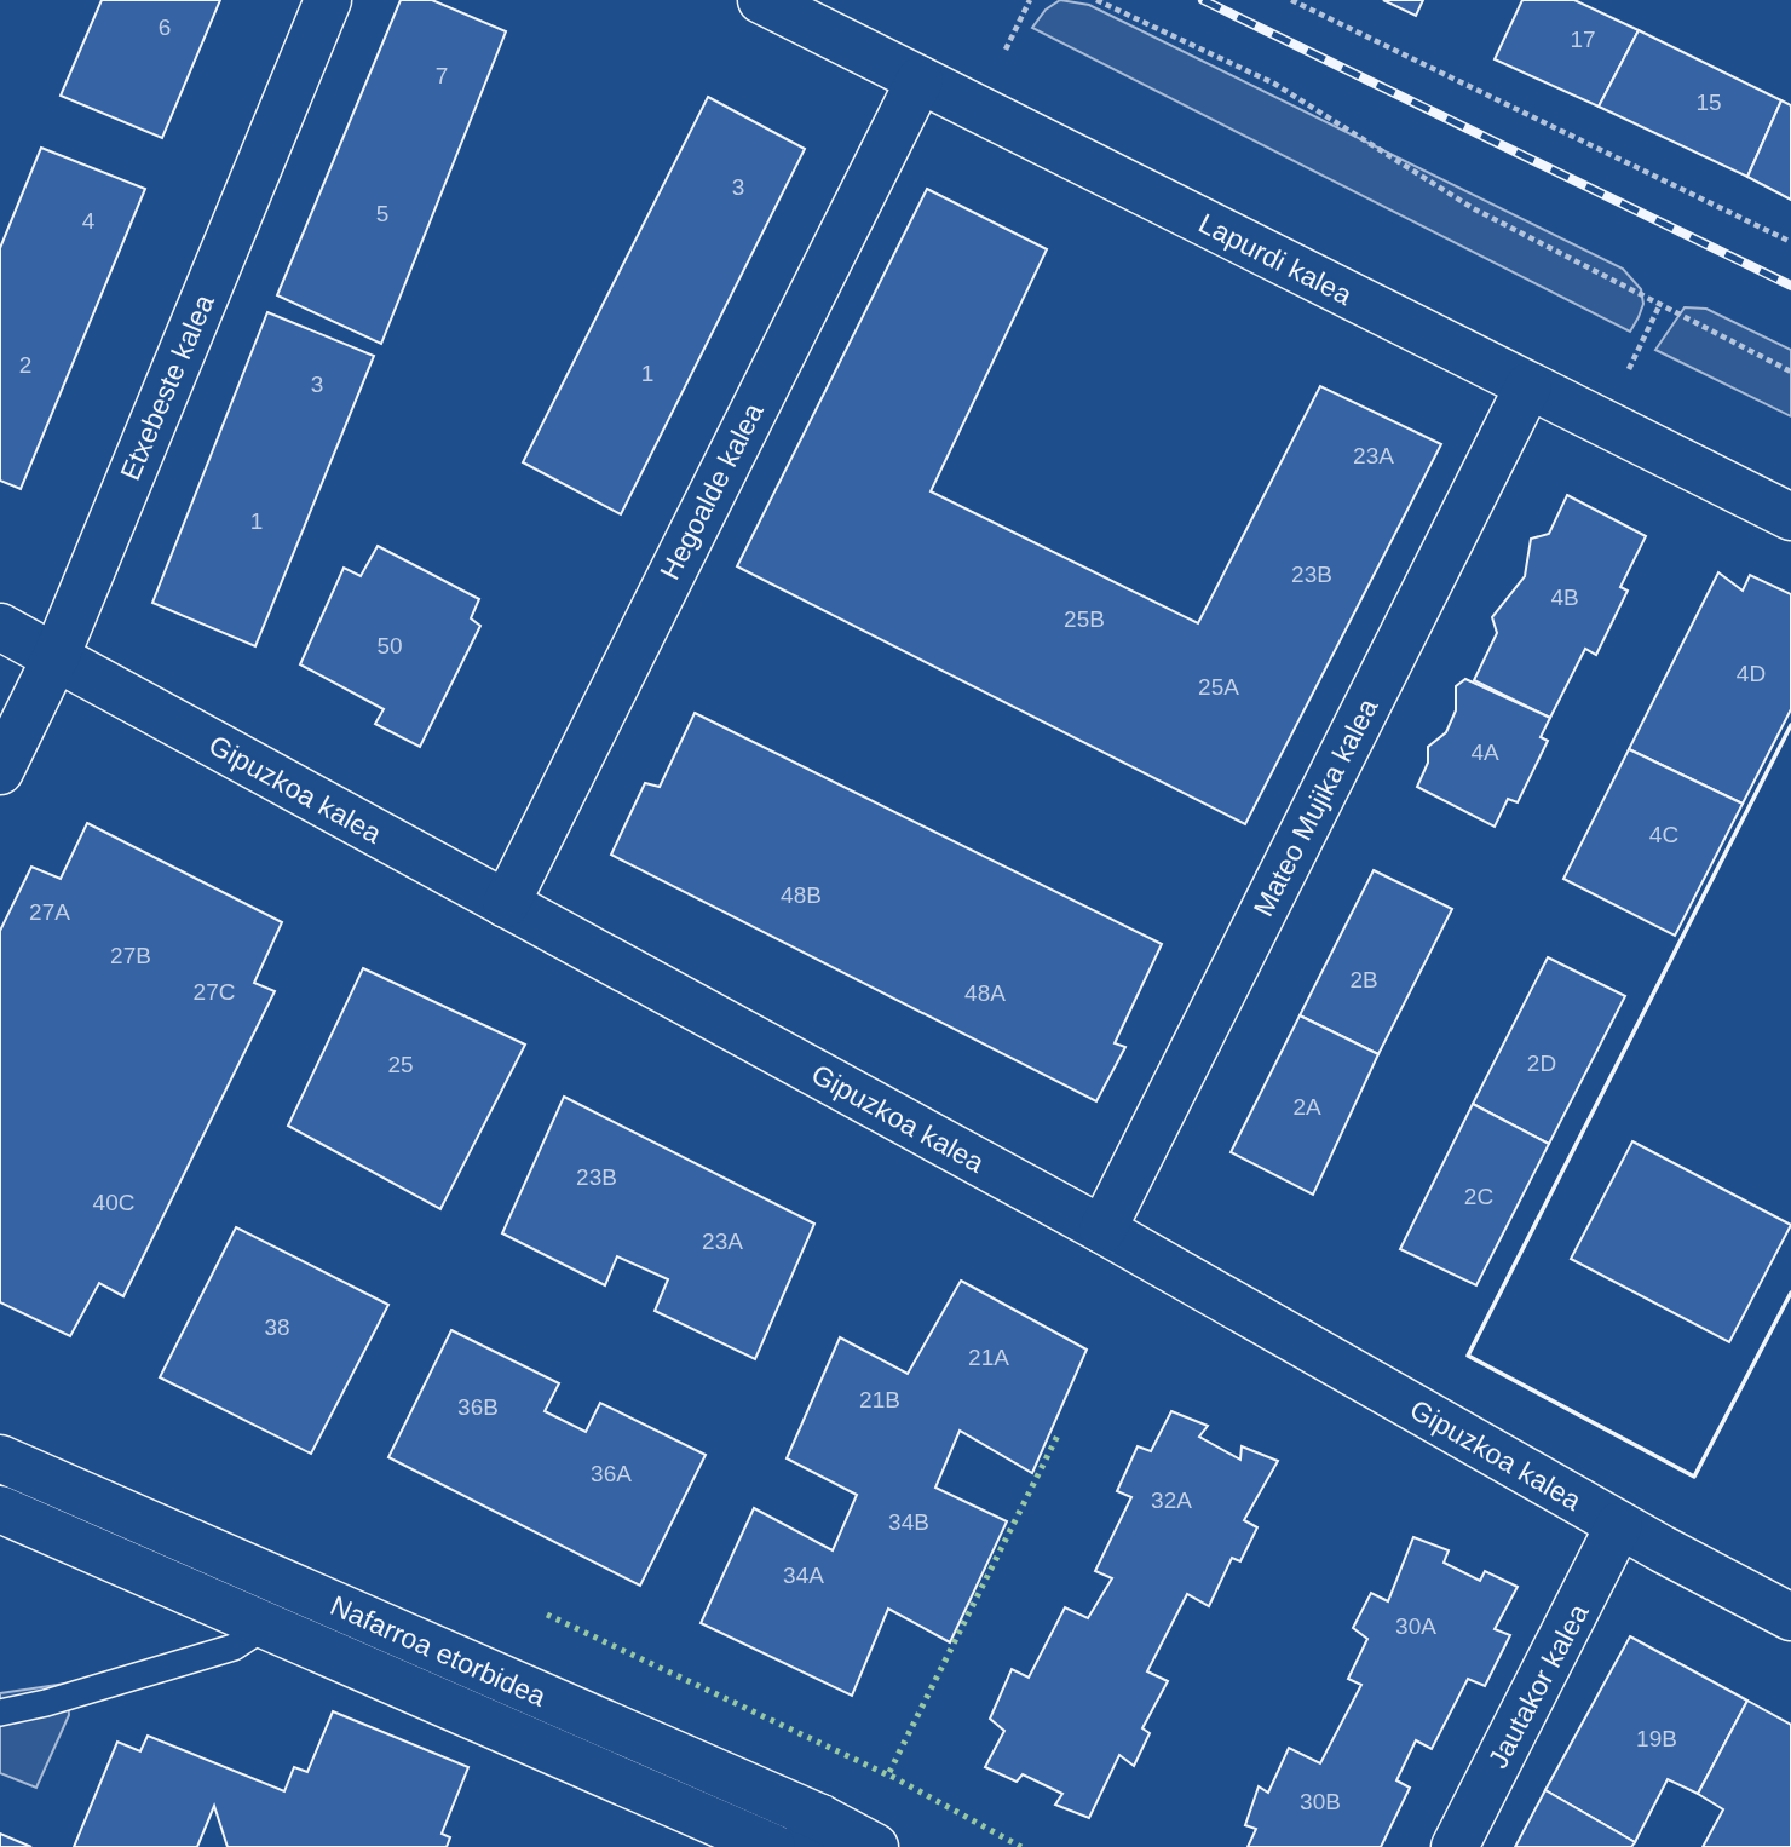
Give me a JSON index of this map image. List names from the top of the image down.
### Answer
{
  "streets": {
    "main road": [
      "Lapurdi kalea",
      "Etxebeste kalea",
      "Hegoalde kalea",
      "Gipuzkoa kalea",
      "Mateo Mujika kalea",
      "Nafarroa etorbidea",
      "Jautakor kalea"
    ]
  },
  "crossings": [
    ["Lapurdi kalea", "Hegoalde kalea"],
    ["Lapurdi kalea", "Mateo Mujika kalea"],
    ["Etxebeste kalea", "Gipuzkoa kalea"],
    ["Hegoalde kalea", "Gipuzkoa kalea"],
    ["Gipuzkoa kalea", "Mateo Mujika kalea"],
    ["Gipuzkoa kalea", "Jautakor kalea"]
  ],
  "house_numbers": [
    "6",
    "17",
    "7",
    "15",
    "3",
    "5",
    "4",
    "2",
    "1",
    "3",
    "23A",
    "1",
    "23B",
    "4B",
    "25B",
    "50",
    "4D",
    "25A",
    "4A",
    "4C",
    "48B",
    "27A",
    "27B",
    "2B",
    "27C",
    "48A",
    "2D",
    "25",
    "2A",
    "23B",
    "2C",
    "40C",
    "23A",
    "38",
    "21A",
    "21B",
    "36B",
    "36A",
    "32A",
    "34B",
    "34A",
    "30A",
    "19B",
    "30B"
  ]
}
